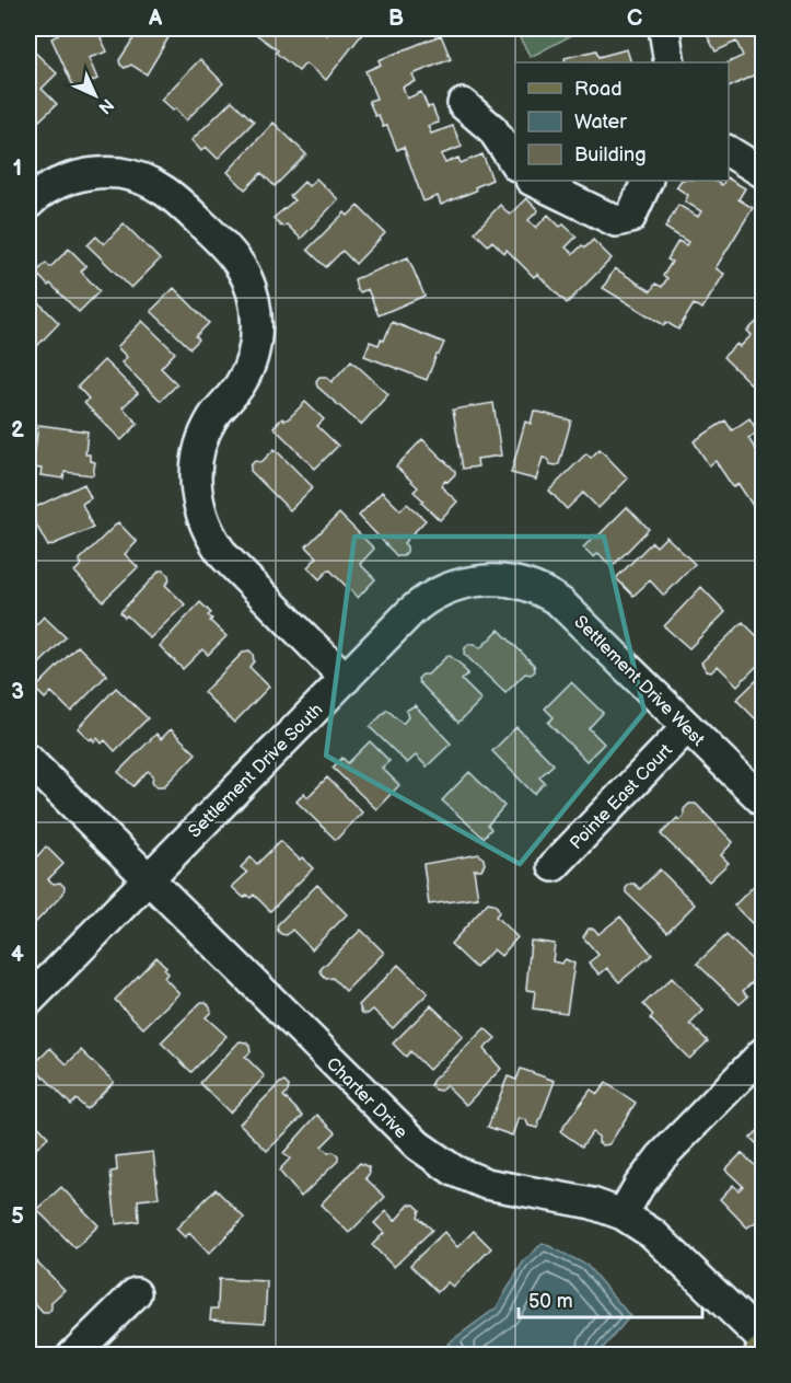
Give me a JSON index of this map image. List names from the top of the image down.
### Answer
{
  "streets": {
    "street": [
      "Settlement Drive West",
      "Settlement Drive South",
      "Pointe East Court",
      "Charter Drive"
    ]
  },
  "crossings": [
    ["Settlement Drive West", "Settlement Drive South"],
    ["Settlement Drive West", "Pointe East Court"],
    ["Settlement Drive South", "Charter Drive"]
  ],
  "legend": ["Road", "Water", "Building"],
  "scale_bar": "50 m",
  "north": "bottom right",
  "grid": {
    "columns": ["A", "B", "C"],
    "rows": [
      "1",
      "2",
      "3",
      "4",
      "5"
    ]
  }
}
